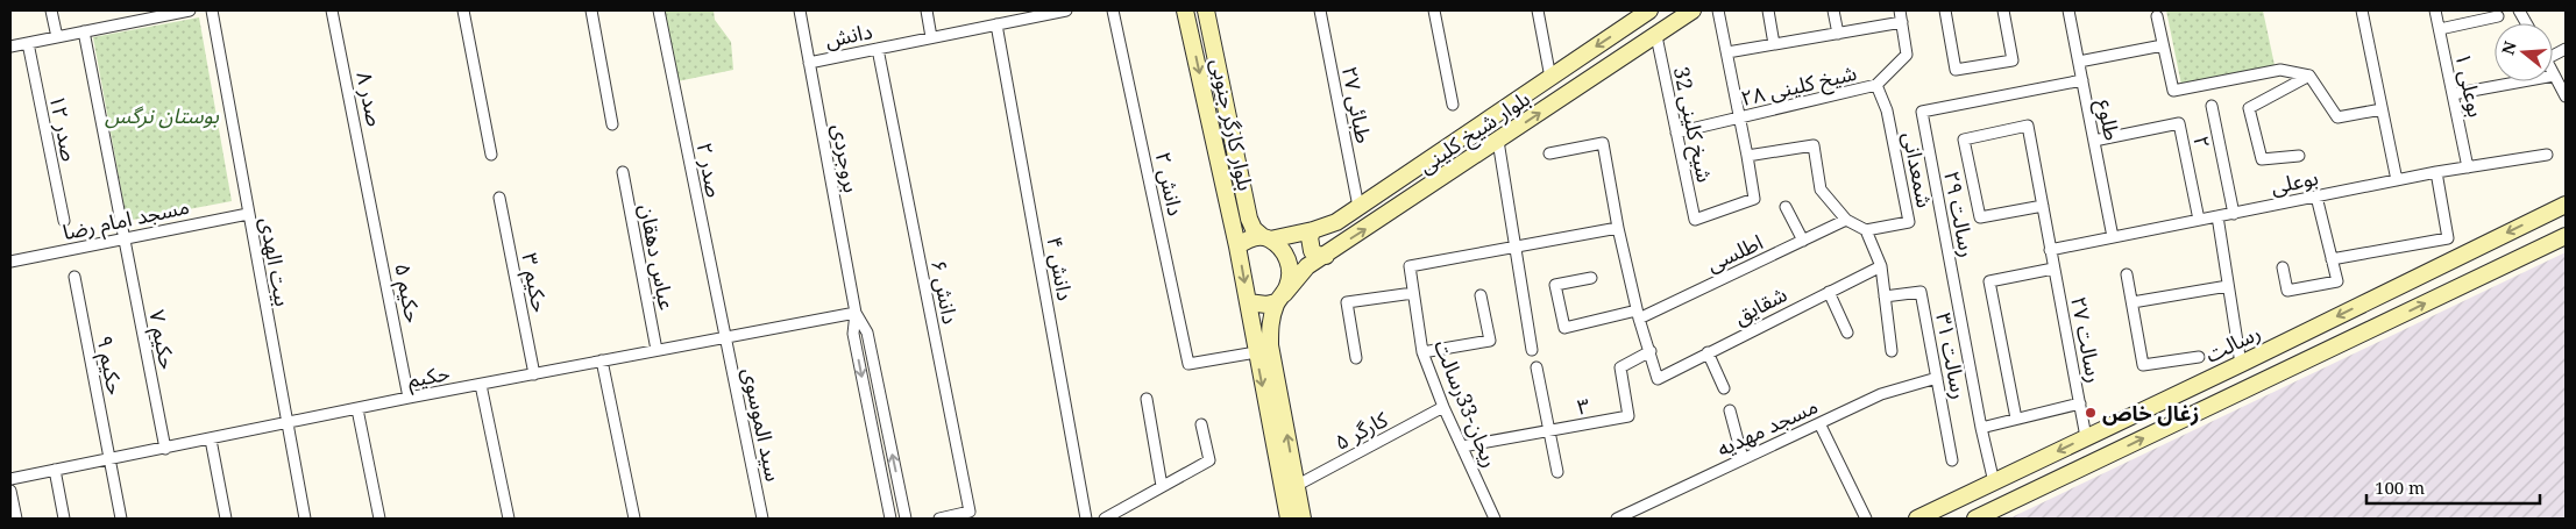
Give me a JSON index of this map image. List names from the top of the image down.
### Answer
{
  "streets": {
    "main road": ["بلوار کارگر جنوبی", "بلوار شیخ کلینی", "رسالت"],
    "street": [
      "دانش",
      "شیخ کلینی ۲۸",
      "۱ بوعلی",
      "صدر ۸",
      "طبائی ۲۷",
      "طلوع",
      "شیخ کلینی 32",
      "صدر ۱۲",
      "۲",
      "بروجردی",
      "صدر ۲",
      "شمعدانی",
      "بوعلی",
      "دانش ۲",
      "رسالت ۲۹",
      "مسجد امام رضا",
      "اطلسی",
      "عباس دهقان",
      "بیت الهدی",
      "دانش ۴",
      "حکیم ۳",
      "دانش ۶",
      "حکیم ۵",
      "شقایق",
      "حکیم ۷",
      "رسالت ۲۷",
      "رسالت ۳۱",
      "حکیم ۹",
      "حکیم",
      "ریحان-33رسالت",
      "۳",
      "سید الموسوی",
      "مسجد مهدیه",
      "کارگر ۵"
    ]
  },
  "crossings": [
    ["دانش", "بروجردی"],
    ["دانش", "دانش ۴"],
    ["دانش", "دانش ۶"],
    ["شیخ کلینی ۲۸", "شیخ کلینی 32"],
    ["شیخ کلینی ۲۸", "شمعدانی"],
    ["۱ بوعلی", "بوعلی"],
    ["صدر ۸", "حکیم ۵"],
    ["طبائی ۲۷", "بلوار شیخ کلینی"],
    ["طلوع", "۲"],
    ["طلوع", "بوعلی"],
    ["طلوع", "رسالت ۲۹"],
    ["بلوار کارگر جنوبی", "بلوار شیخ کلینی"],
    ["شیخ کلینی 32", "بلوار شیخ کلینی"],
    ["۲", "بوعلی"],
    ["بروجردی", "حکیم"],
    ["صدر ۲", "حکیم"],
    ["صدر ۲", "سید الموسوی"],
    ["بوعلی", "رسالت ۲۷"],
    ["رسالت ۲۹", "رسالت"],
    ["مسجد امام رضا", "بیت الهدی"],
    ["مسجد امام رضا", "حکیم ۷"],
    ["عباس دهقان", "حکیم"],
    ["بیت الهدی", "حکیم"],
    ["حکیم ۳", "حکیم"],
    ["حکیم ۵", "حکیم"],
    ["شقایق", "۳"],
    ["حکیم ۷", "حکیم"],
    ["رسالت ۲۷", "رسالت"],
    ["رسالت ۳۱", "مسجد مهدیه"],
    ["حکیم ۹", "حکیم"],
    ["حکیم", "سید الموسوی"],
    ["ریحان-33رسالت", "۳"],
    ["ریحان-33رسالت", "کارگر ۵"]
  ],
  "parks": ["بوستان نرگس"],
  "places": ["زغال خاص"],
  "scale_bar": "100 m",
  "north": "left"
}
